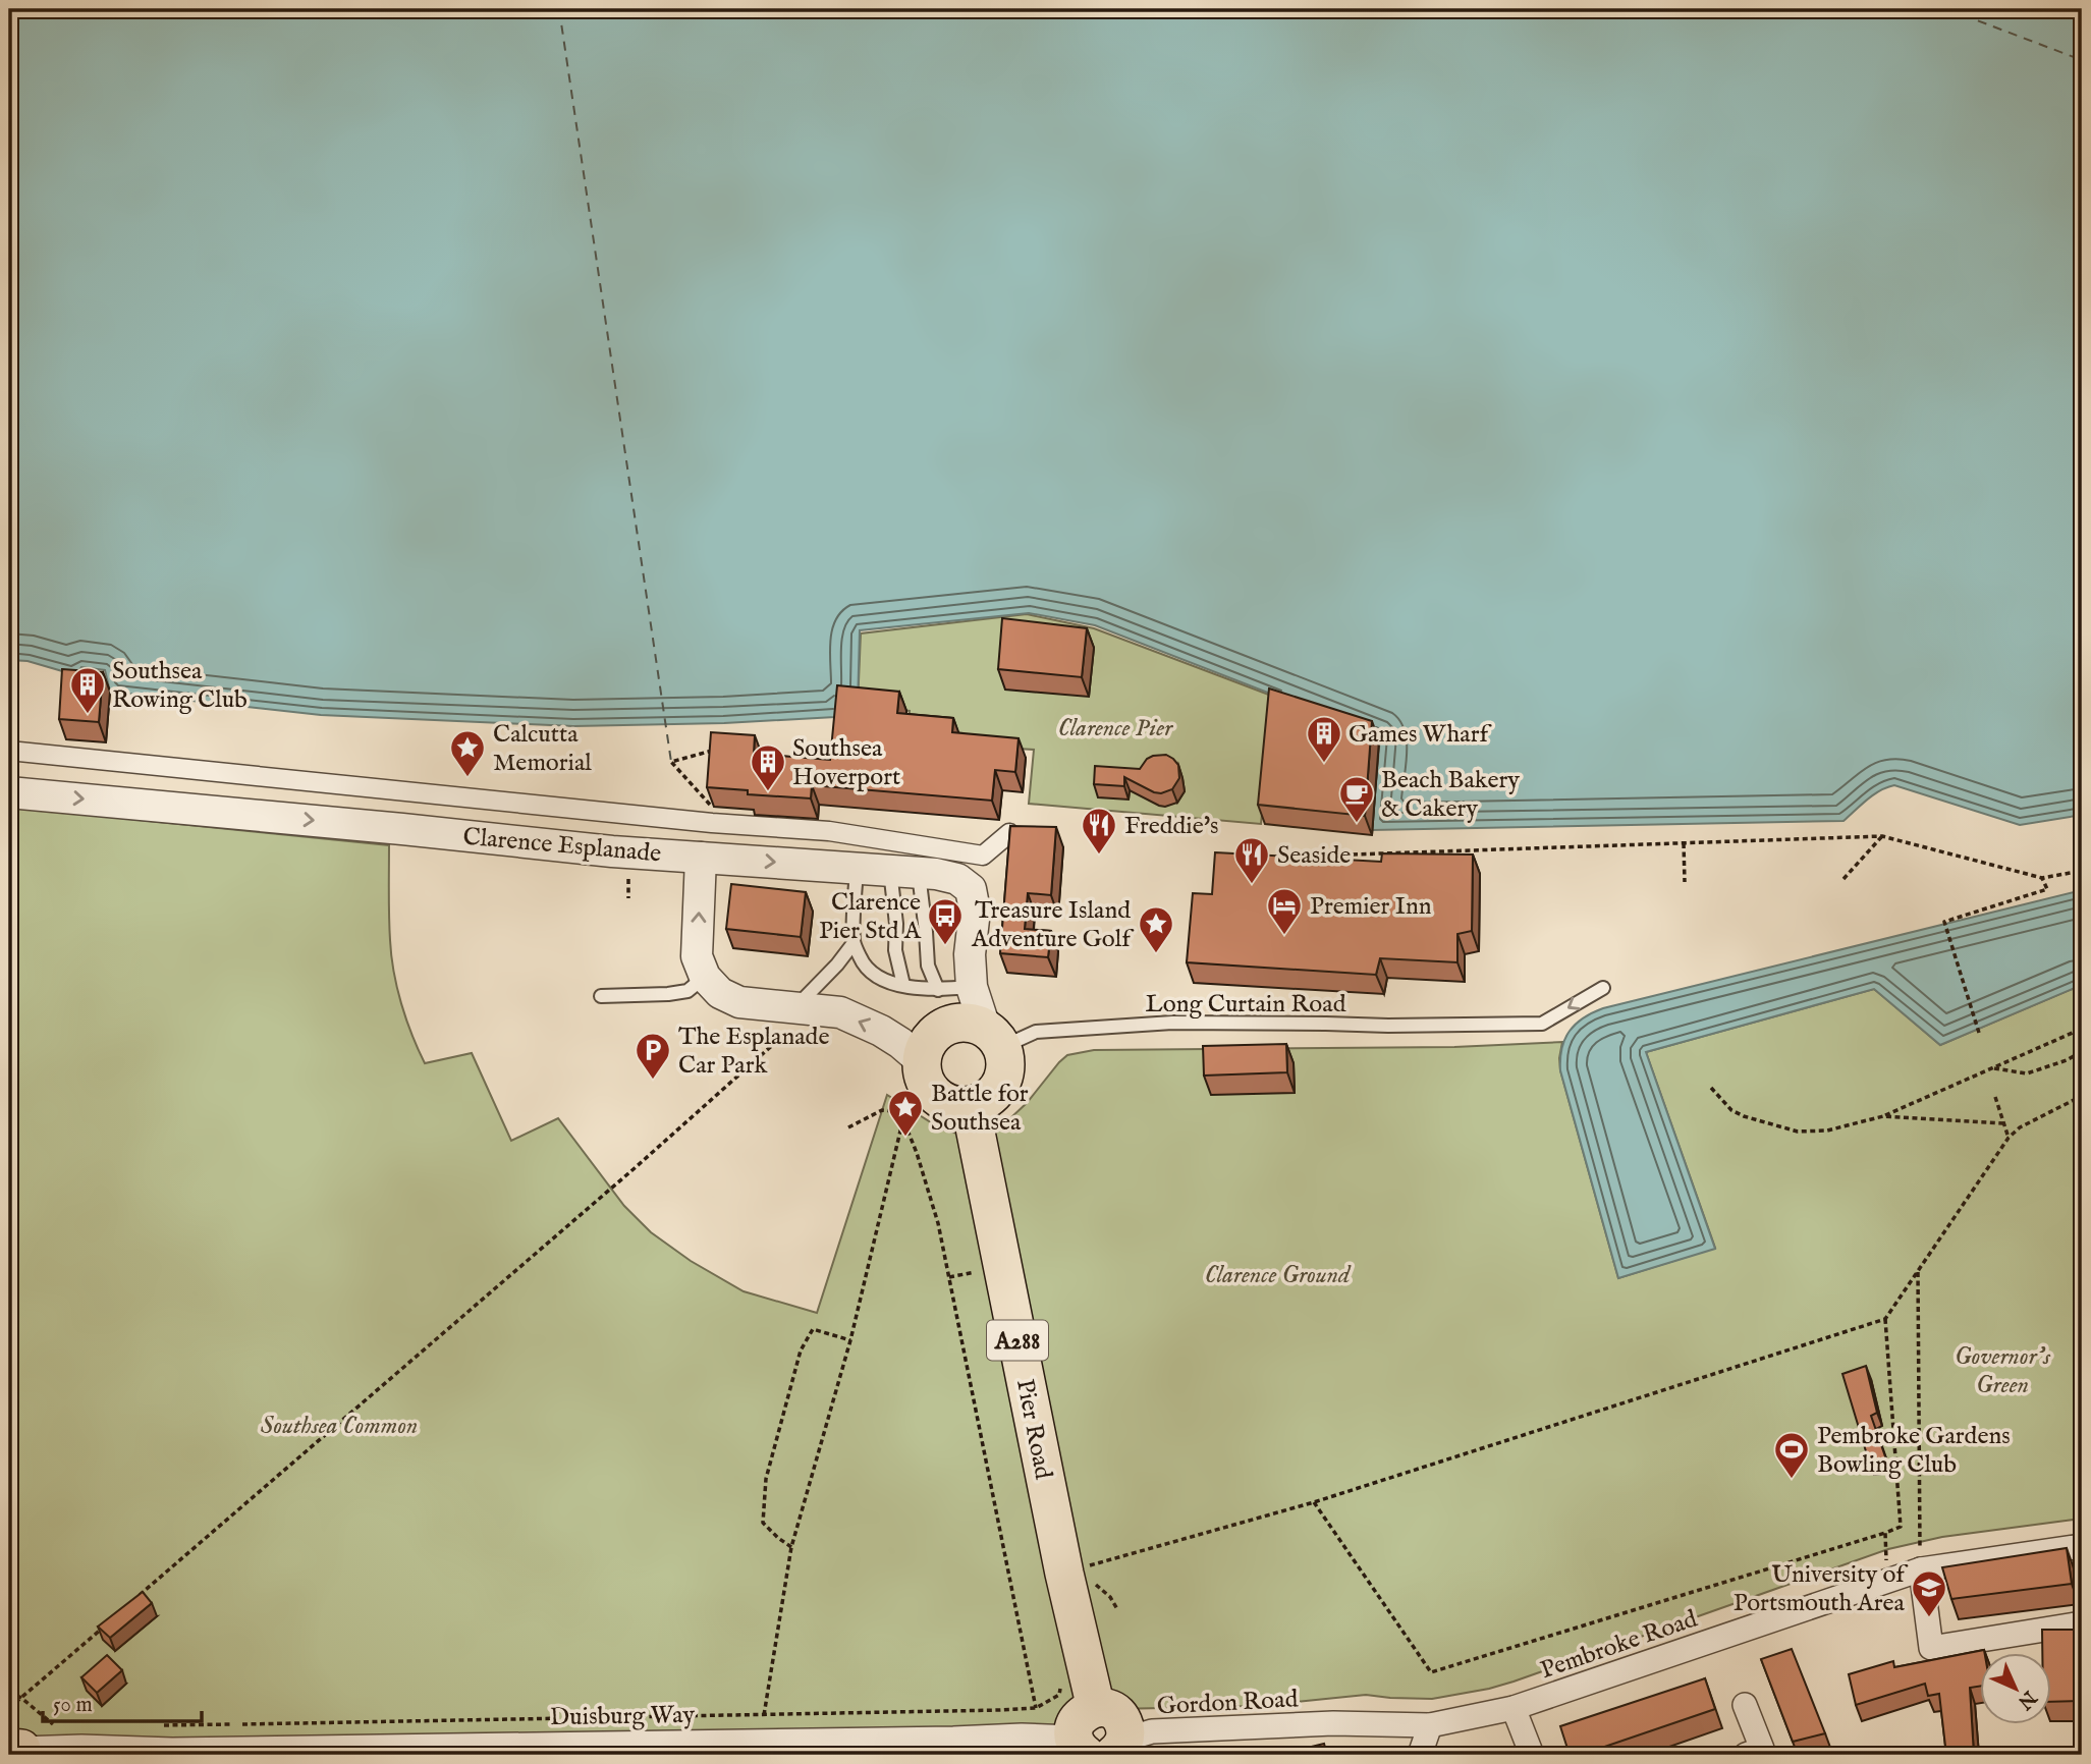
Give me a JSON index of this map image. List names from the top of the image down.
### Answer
{
  "streets": {
    "main road": ["A288", "Pier Road"],
    "street": [
      "Clarence Esplanade",
      "Pembroke Road",
      "Gordon Road",
      "Duisburg Way"
    ],
    "lane": ["Long Curtain Road"]
  },
  "crossings": [
    ["Clarence Esplanade", "Long Curtain Road"],
    ["Clarence Esplanade", "Pier Road"],
    ["Long Curtain Road", "Pier Road"],
    ["Pembroke Road", "Gordon Road"]
  ],
  "one_way": ["Long Curtain Road"],
  "parks": [
    "Clarence Pier",
    "Clarence Ground",
    "Governor's Green",
    "Southsea Common"
  ],
  "places": {
    "building": ["Southsea Rowing Club", "Games Wharf", "Southsea Hoverport"],
    "place": ["Calcutta Memorial", "Treasure Island Adventure Golf", "Battle for Southsea"],
    "cafe": ["Beach Bakery & Cakery"],
    "restaurant": ["Freddie's", "Seaside"],
    "hotel": ["Premier Inn"],
    "bus stop": ["Clarence Pier Std A"],
    "parking": ["The Esplanade Car Park"],
    "sports": ["Pembroke Gardens Bowling Club"],
    "school or university": ["University of Portsmouth Area"]
  },
  "scale_bar": "50 m",
  "north": "bottom right"
}
